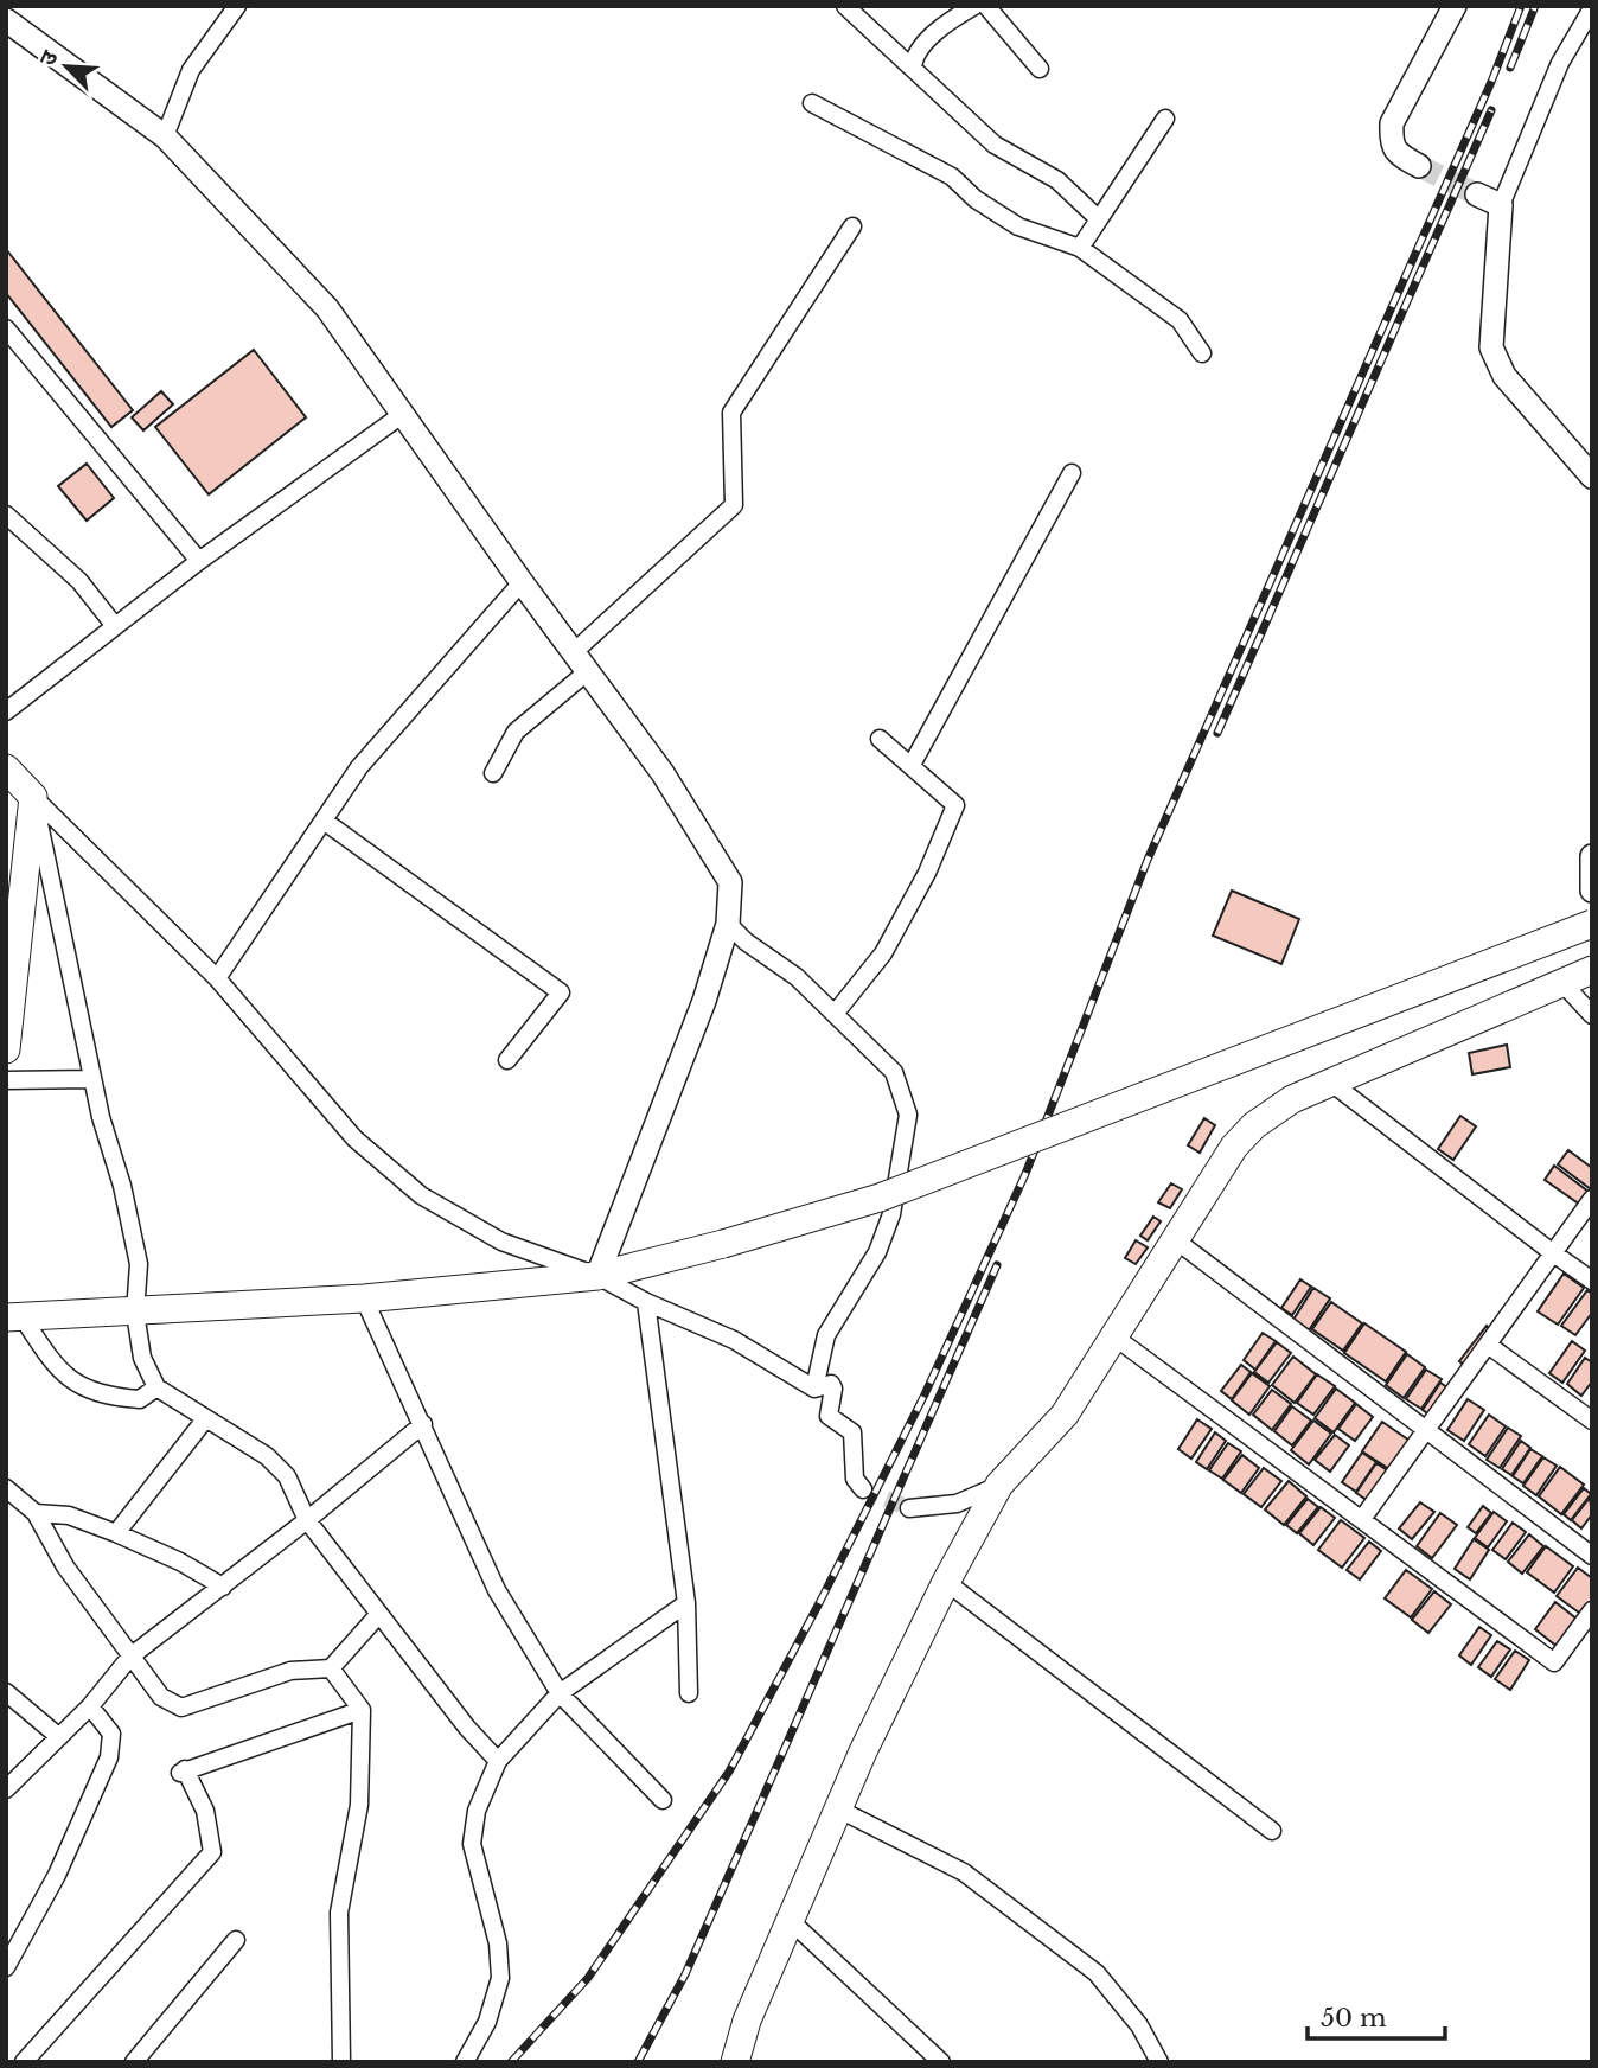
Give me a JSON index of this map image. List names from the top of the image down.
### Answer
{
  "scale_bar": "50 m",
  "north": "top left"
}
